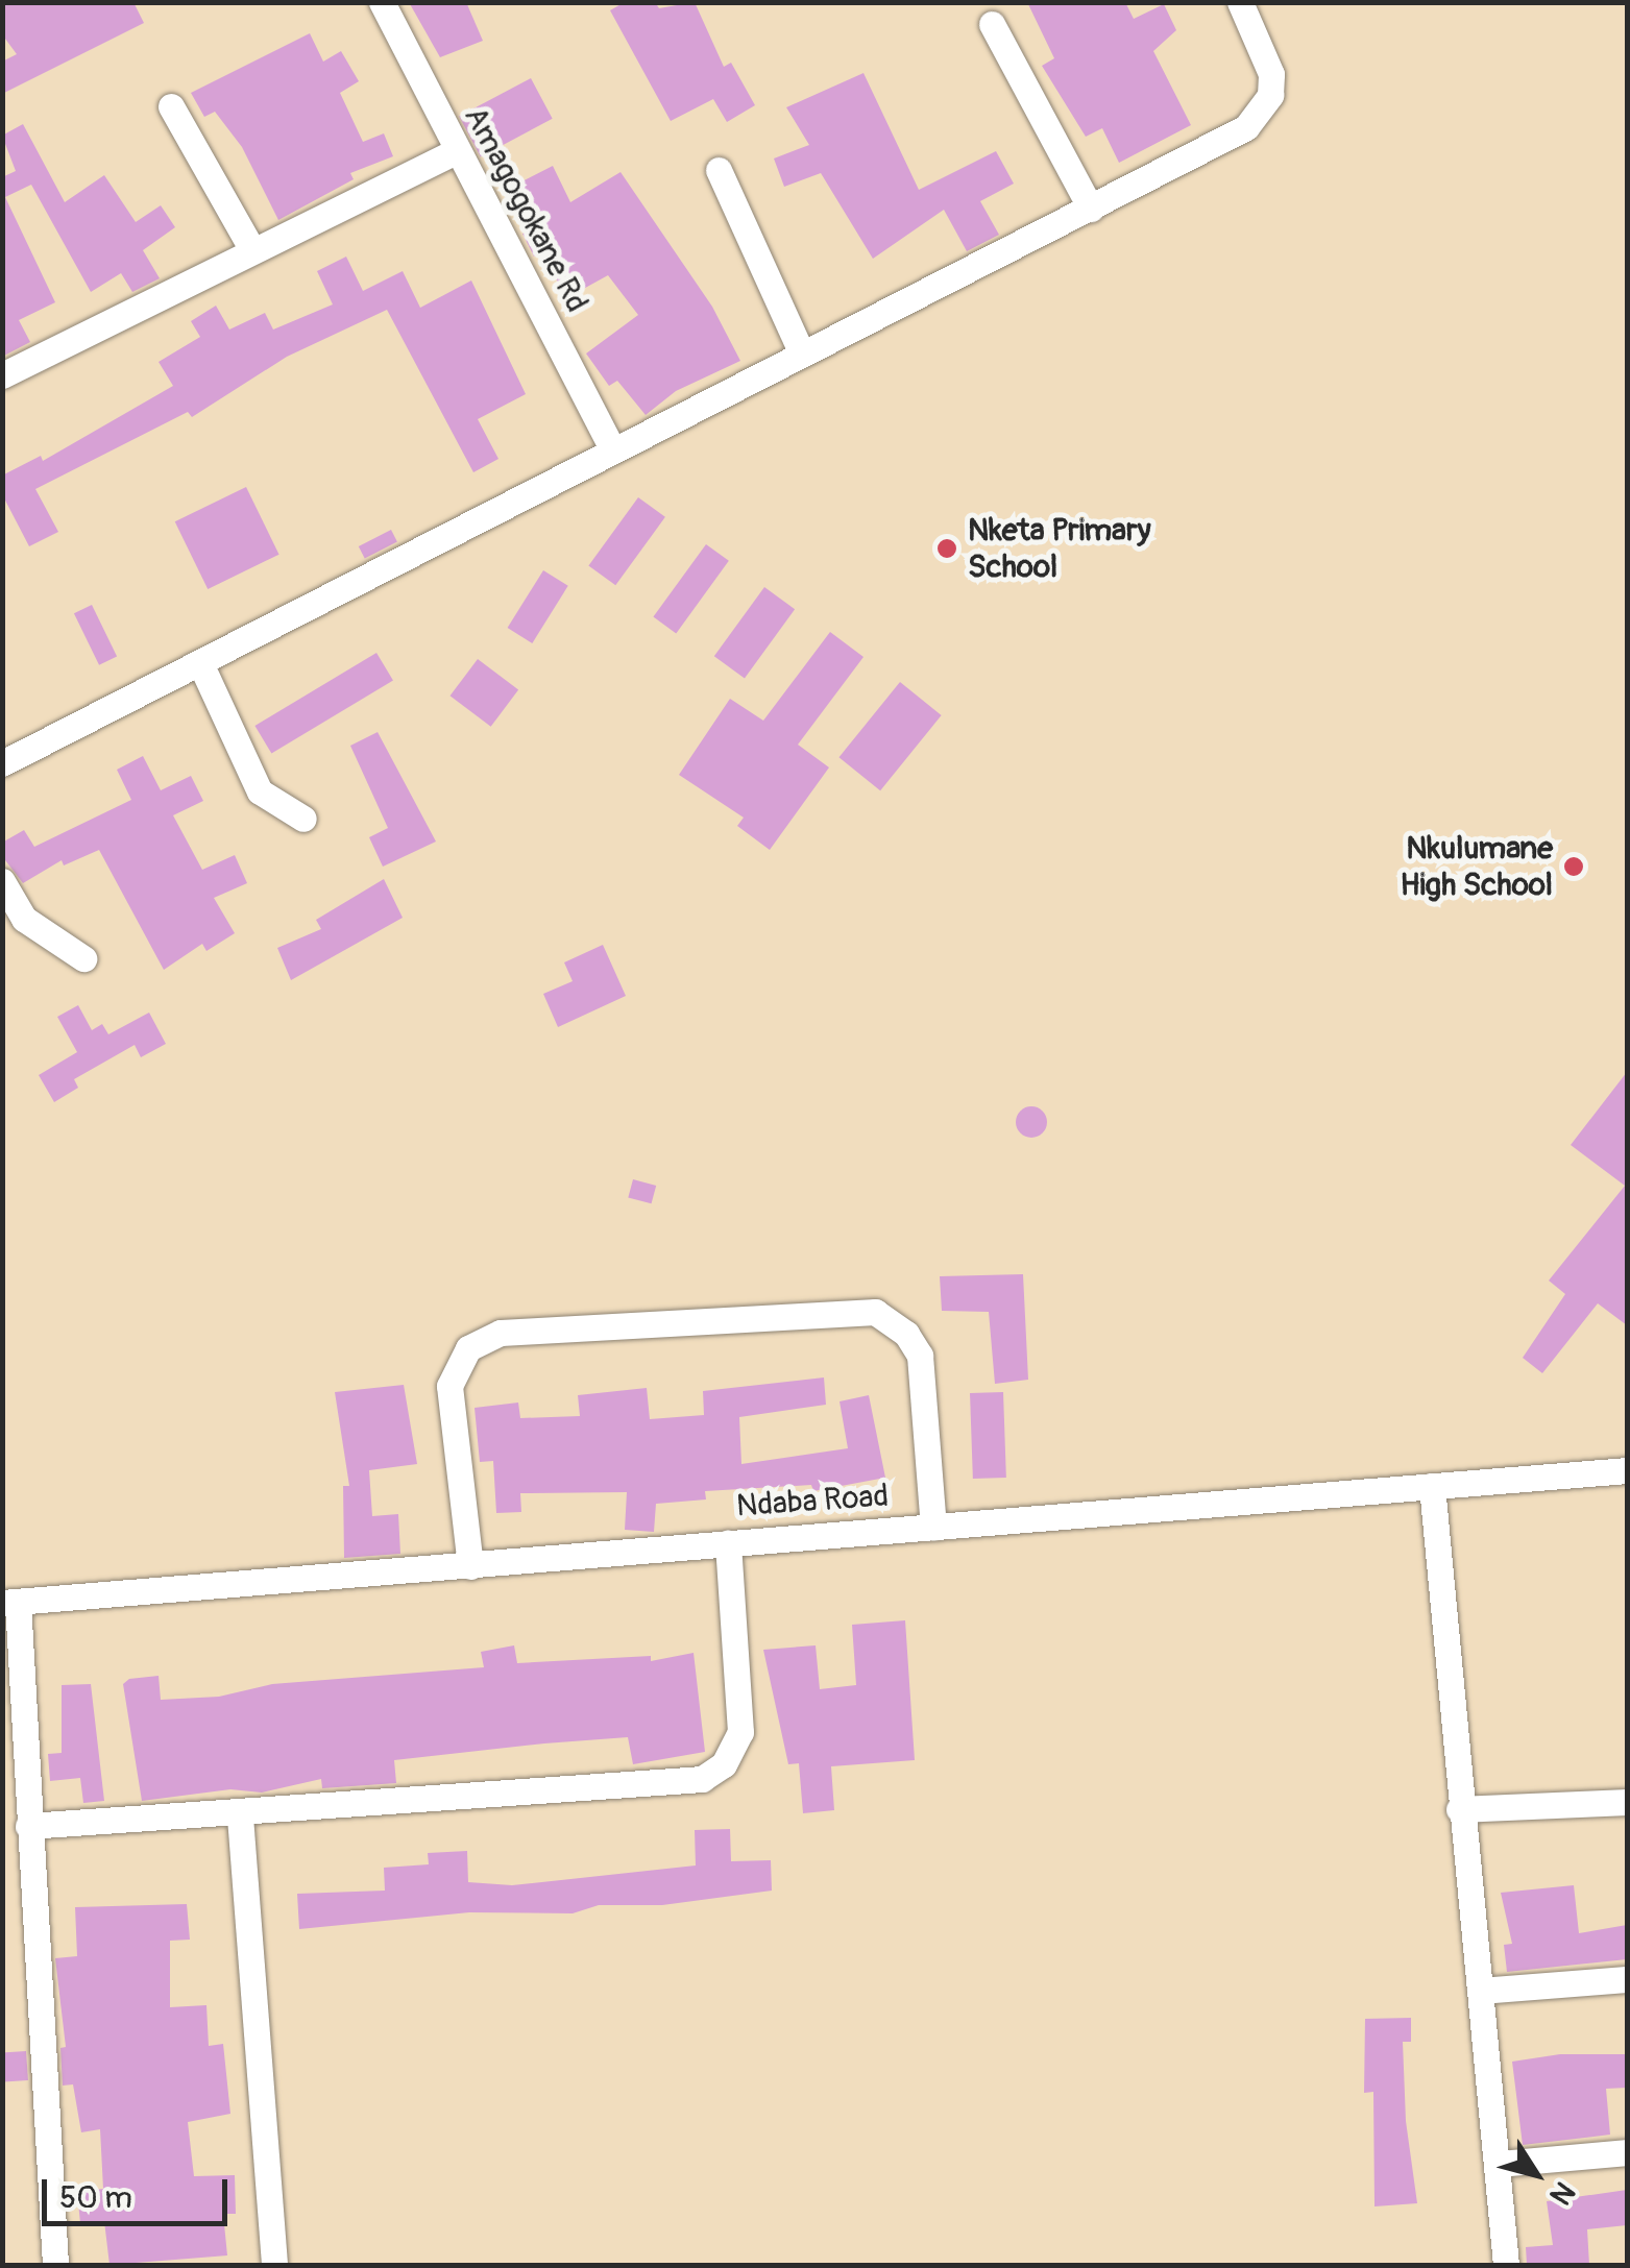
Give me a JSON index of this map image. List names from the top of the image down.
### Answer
{
  "streets": {
    "street": ["Amagogokane Rd", "Ndaba Road"]
  },
  "places": ["Nketa Primary School", "Nkulumane High School"],
  "scale_bar": "50 m",
  "north": "bottom right"
}
